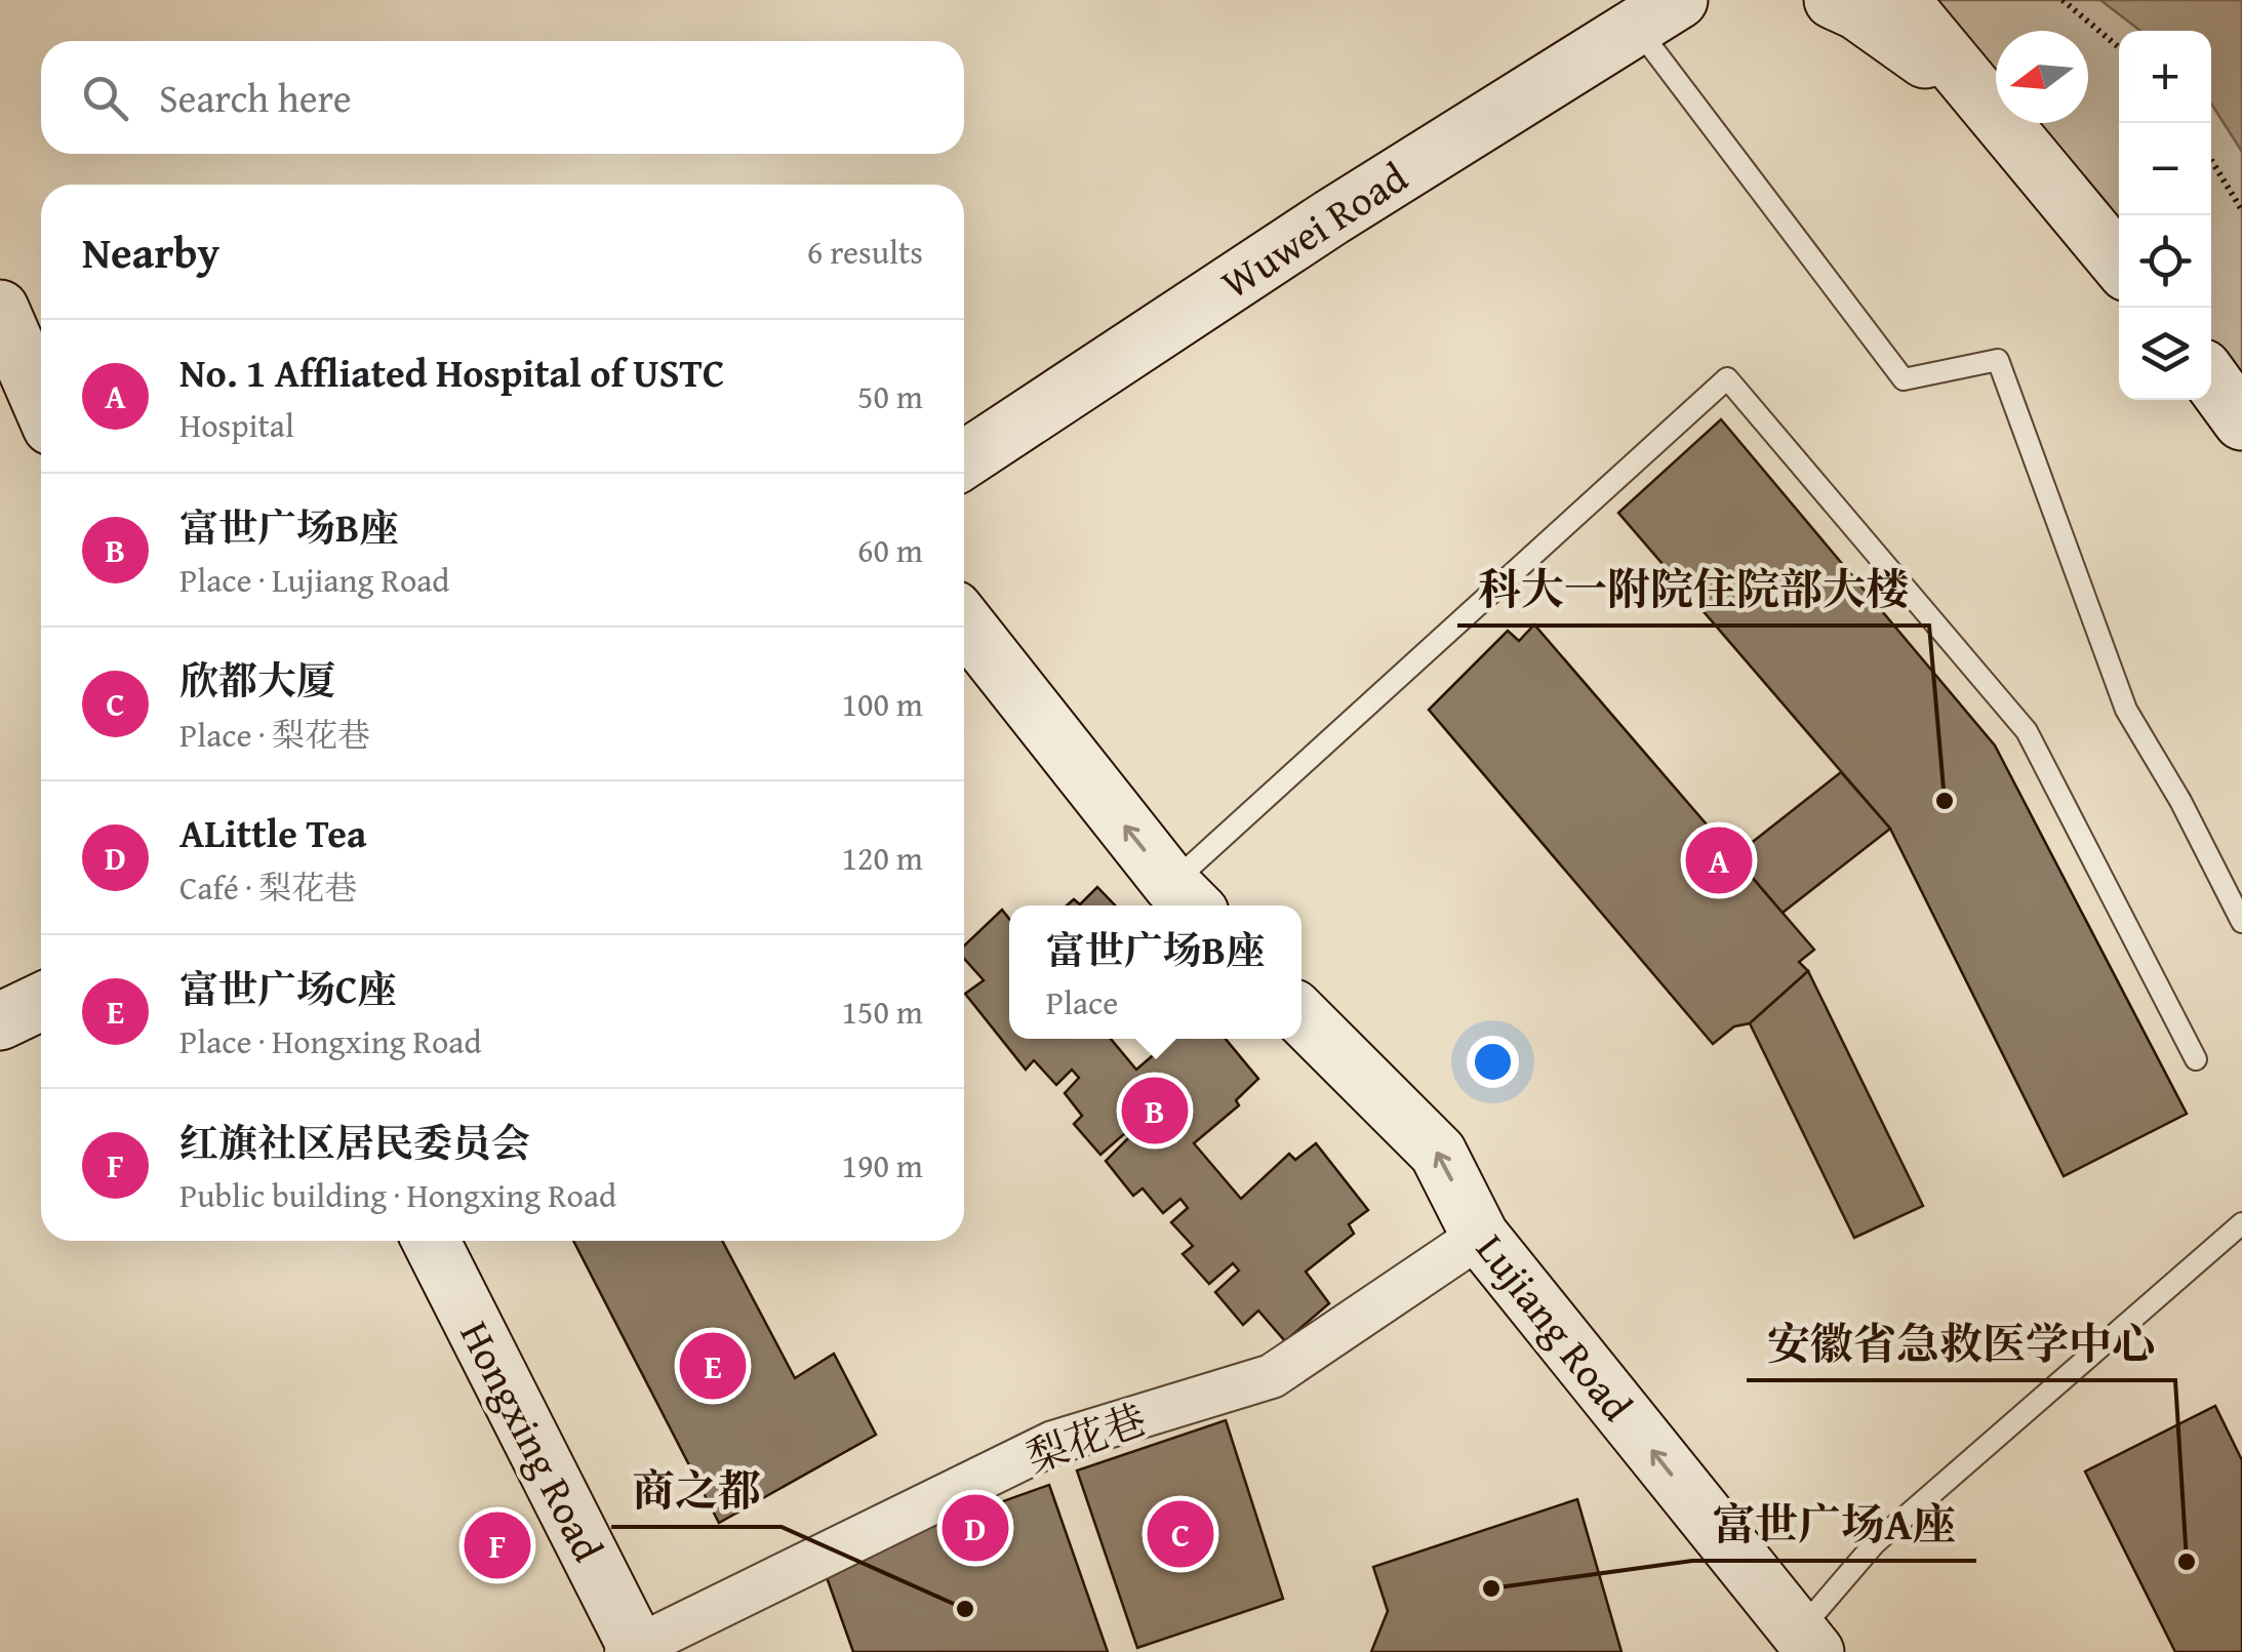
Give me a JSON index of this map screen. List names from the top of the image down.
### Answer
{
  "streets": {
    "street": [
      "Wuwei Road",
      "Lujiang Road",
      "梨花巷",
      "Hongxing Road"
    ]
  },
  "crossings": [
    ["Lujiang Road", "梨花巷"],
    ["梨花巷", "Hongxing Road"]
  ],
  "one_way": ["Lujiang Road"],
  "places": [
    "科大一附院住院部大楼",
    "安徽省急救医学中心",
    "富世广场A座",
    "商之都"
  ],
  "north": "left",
  "page": {
    "map_buttons": ["+", "−"],
    "search": "Search here",
    "heading": ["Nearby", "6 results"],
    "list": [
      {
        "mark": "A",
        "name": "No. 1 Affliated Hospital of USTC",
        "note": "Hospital",
        "value": "50 m"
      },
      {
        "mark": "B",
        "name": "富世广场B座",
        "note": "Place · Lujiang Road",
        "value": "60 m"
      },
      {
        "mark": "C",
        "name": "欣都大厦",
        "note": "Place · 梨花巷",
        "value": "100 m"
      },
      {
        "mark": "D",
        "name": "ALittle Tea",
        "note": "Café · 梨花巷",
        "value": "120 m"
      },
      {
        "mark": "E",
        "name": "富世广场C座",
        "note": "Place · Hongxing Road",
        "value": "150 m"
      },
      {
        "mark": "F",
        "name": "红旗社区居民委员会",
        "note": "Public building · Hongxing Road",
        "value": "190 m"
      }
    ],
    "pins": [
      "A",
      "B",
      "E",
      "D",
      "C",
      "F"
    ],
    "popup": ["富世广场B座", "Place"]
  }
}
